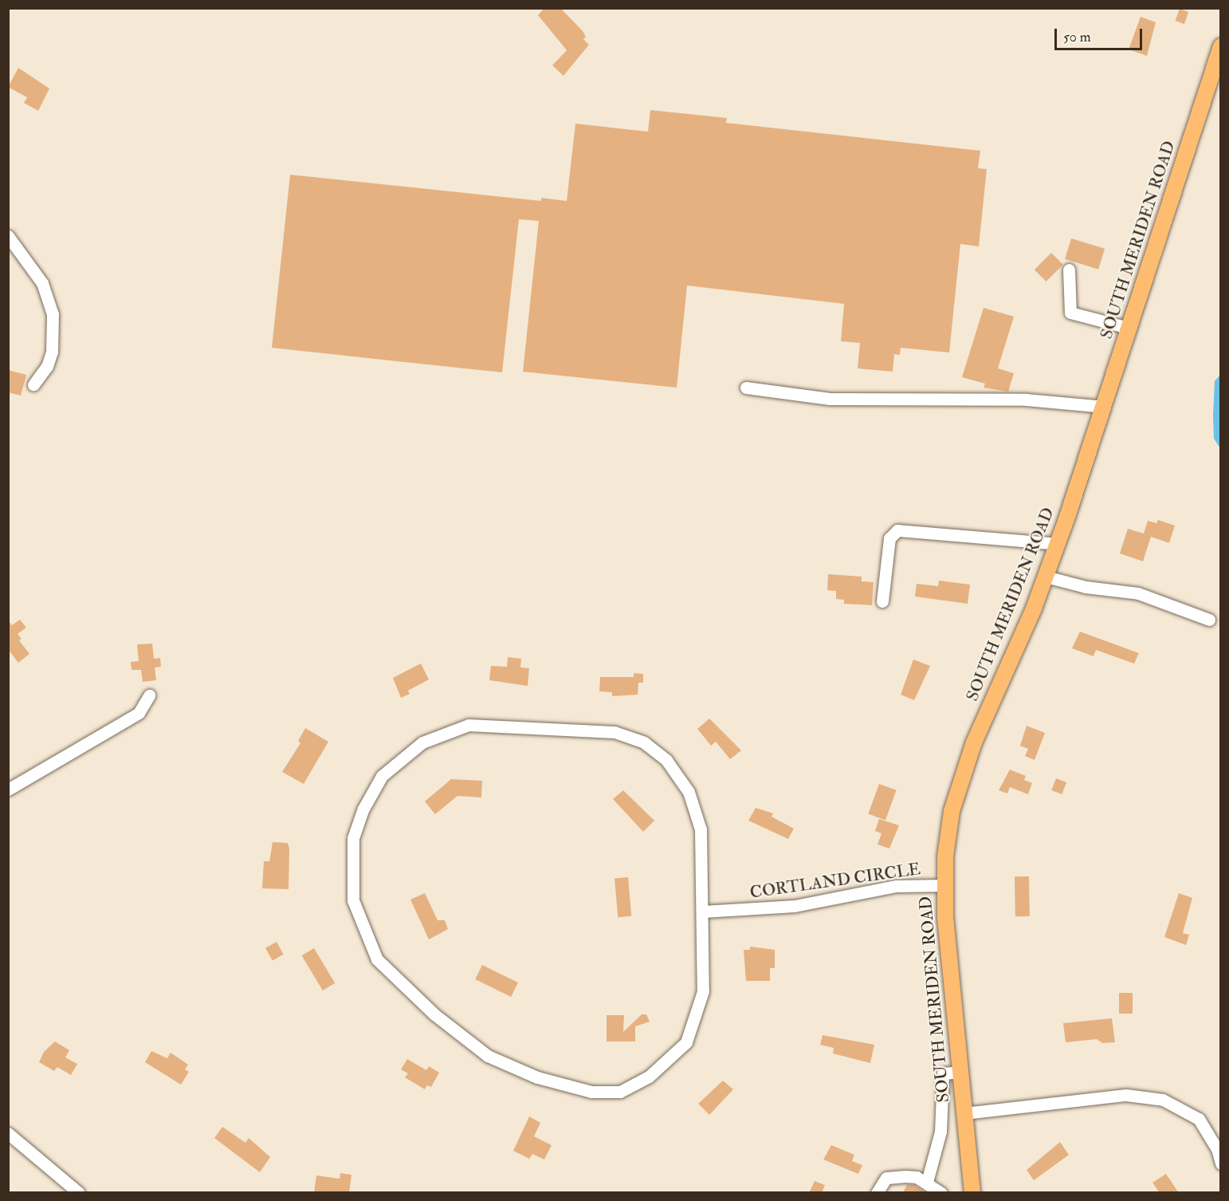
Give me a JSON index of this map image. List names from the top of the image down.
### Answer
{
  "streets": {
    "main road": ["SOUTH MERIDEN ROAD"],
    "street": ["CORTLAND CIRCLE"]
  },
  "crossings": [
    ["SOUTH MERIDEN ROAD", "CORTLAND CIRCLE"]
  ],
  "scale_bar": "50 m"
}
